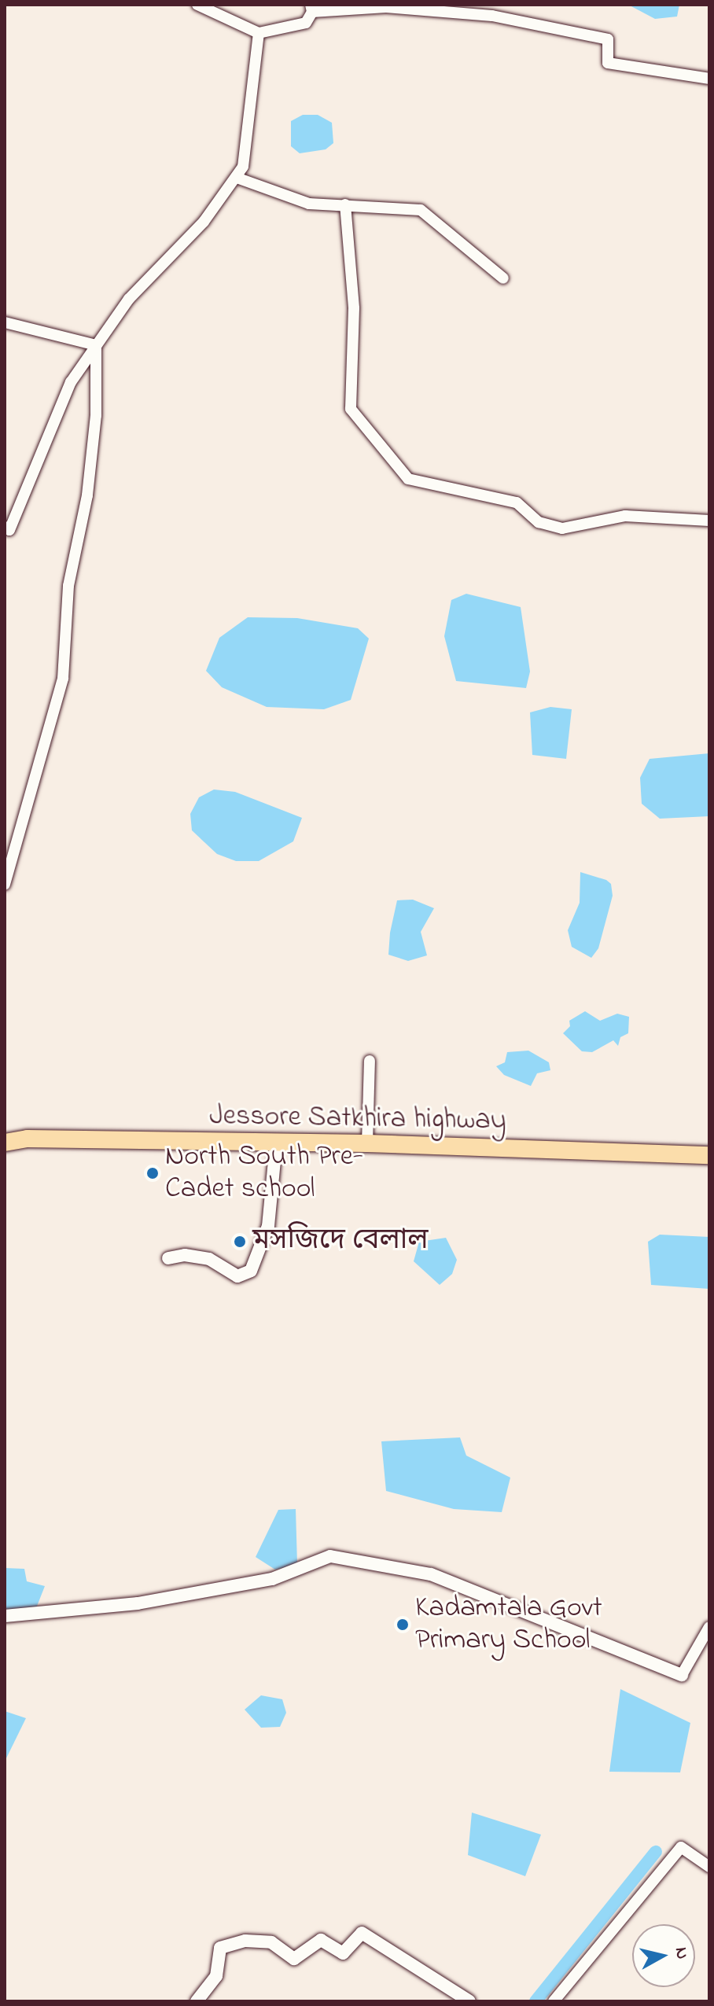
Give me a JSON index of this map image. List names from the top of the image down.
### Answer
{
  "streets": {
    "highway": ["Jessore Satkhira highway"]
  },
  "places": ["North South Pre- Cadet school", "মসজিদে বেলাল", "Kadamtala Govt Primary School"],
  "north": "right"
}
